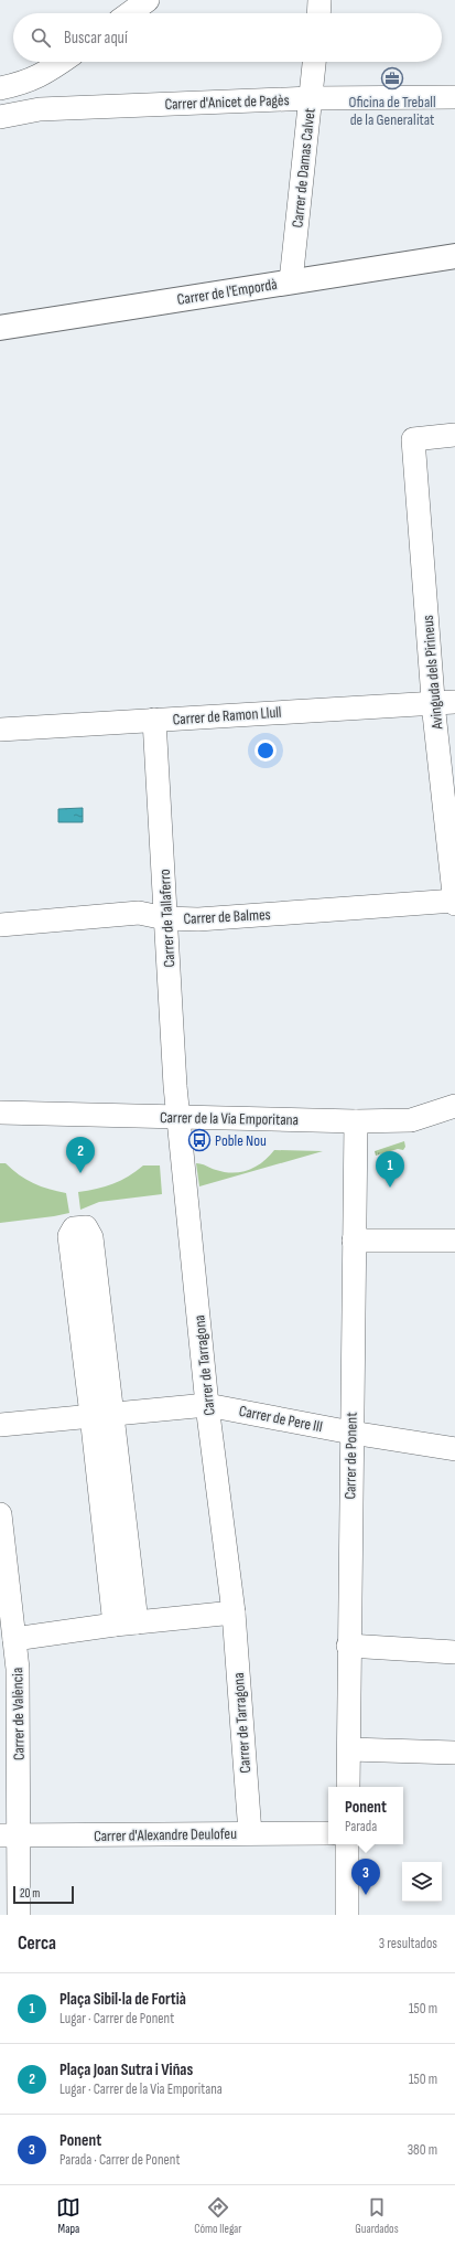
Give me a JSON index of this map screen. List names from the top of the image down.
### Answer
{
  "streets": {
    "main road": ["Carrer de l'Empordà"],
    "street": [
      "Carrer d'Anicet de Pagès",
      "Carrer de Damas Calvet",
      "Avinguda dels Pirineus",
      "Carrer de Ramon Llull",
      "Carrer de Balmes",
      "Carrer de Tallaferro",
      "Carrer de la Via Emporitana",
      "Carrer de Tarragona",
      "Carrer de Pere III",
      "Carrer de Ponent",
      "Carrer de València",
      "Carrer d'Alexandre Deulofeu"
    ]
  },
  "crossings": [
    ["Carrer d'Anicet de Pagès", "Carrer de Damas Calvet"],
    ["Carrer de Damas Calvet", "Carrer de l'Empordà"],
    ["Avinguda dels Pirineus", "Carrer de Ramon Llull"],
    ["Avinguda dels Pirineus", "Carrer de Balmes"],
    ["Carrer de Ramon Llull", "Carrer de Tallaferro"],
    ["Carrer de Balmes", "Carrer de Tallaferro"],
    ["Carrer de Tallaferro", "Carrer de la Via Emporitana"],
    ["Carrer de Tallaferro", "Carrer de Tarragona"],
    ["Carrer de la Via Emporitana", "Carrer de Tarragona"],
    ["Carrer de la Via Emporitana", "Carrer de Ponent"],
    ["Carrer de Tarragona", "Carrer de Pere III"],
    ["Carrer de Tarragona", "Carrer d'Alexandre Deulofeu"],
    ["Carrer de Pere III", "Carrer de Ponent"],
    ["Carrer de València", "Carrer d'Alexandre Deulofeu"]
  ],
  "places": {
    "office": ["Oficina de Treball de la Generalitat"],
    "bus stop": ["Poble Nou"]
  },
  "scale_bar": "20 m",
  "page": {
    "search": "Buscar aquí",
    "pins": ["2", "1", "3"],
    "popup": ["Ponent", "Parada"],
    "scale": "20 m",
    "heading": ["Cerca", "3 resultados"],
    "list": [
      {
        "mark": "1",
        "name": "Plaça Sibil·la de Fortià",
        "note": "Lugar · Carrer de Ponent",
        "value": "150 m"
      },
      {
        "mark": "2",
        "name": "Plaça Joan Sutra i Viñas",
        "note": "Lugar · Carrer de la Via Emporitana",
        "value": "150 m"
      },
      {
        "mark": "3",
        "name": "Ponent",
        "note": "Parada · Carrer de Ponent",
        "value": "380 m"
      }
    ],
    "nav": ["Mapa", "Cómo llegar", "Guardados"]
  }
}
